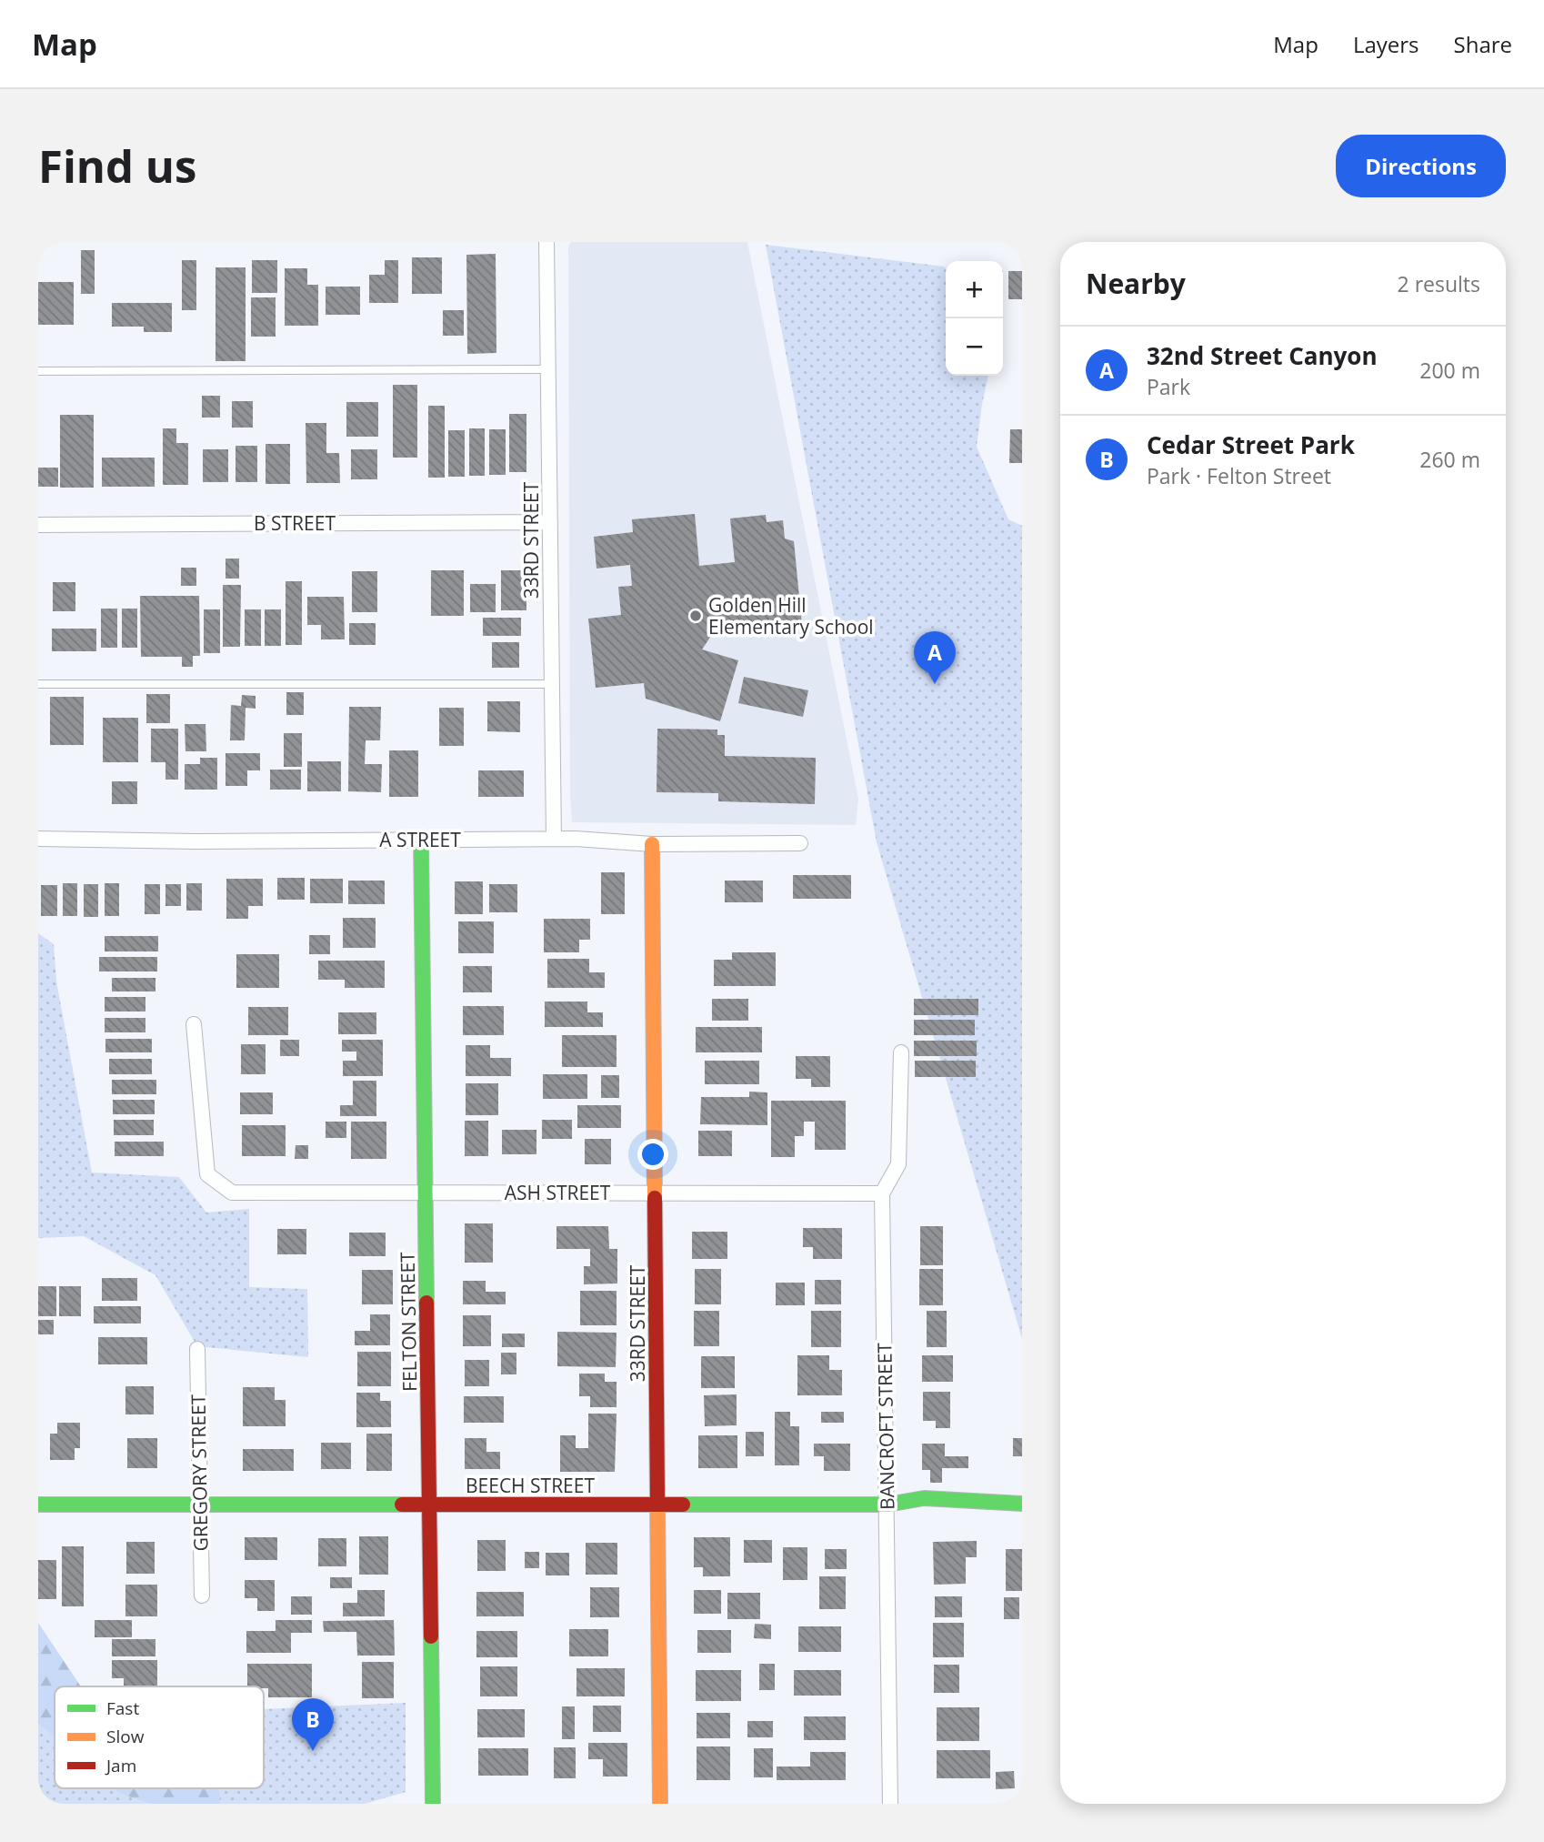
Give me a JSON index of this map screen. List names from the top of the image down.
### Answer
{
  "streets": {
    "street": [
      "B STREET",
      "33RD STREET",
      "A STREET",
      "ASH STREET",
      "FELTON STREET",
      "BANCROFT STREET",
      "GREGORY STREET",
      "BEECH STREET"
    ]
  },
  "crossings": [
    ["B STREET", "33RD STREET"],
    ["33RD STREET", "A STREET"],
    ["33RD STREET", "ASH STREET"],
    ["33RD STREET", "BEECH STREET"],
    ["A STREET", "FELTON STREET"],
    ["ASH STREET", "FELTON STREET"],
    ["ASH STREET", "BANCROFT STREET"],
    ["FELTON STREET", "BEECH STREET"],
    ["BANCROFT STREET", "BEECH STREET"],
    ["GREGORY STREET", "BEECH STREET"]
  ],
  "places": ["Golden Hill Elementary School"],
  "legend": ["Fast", "Slow", "Jam"],
  "page": {
    "header": "Map",
    "nav": ["Map", "Layers", "Share"],
    "buttons": "Directions",
    "title": "Find us",
    "heading": ["Nearby", "2 results"],
    "map_buttons": ["+", "−"],
    "list": [
      {
        "mark": "A",
        "name": "32nd Street Canyon",
        "note": "Park",
        "value": "200 m"
      },
      {
        "mark": "B",
        "name": "Cedar Street Park",
        "note": "Park · Felton Street",
        "value": "260 m"
      }
    ],
    "pins": ["A", "B"]
  }
}
